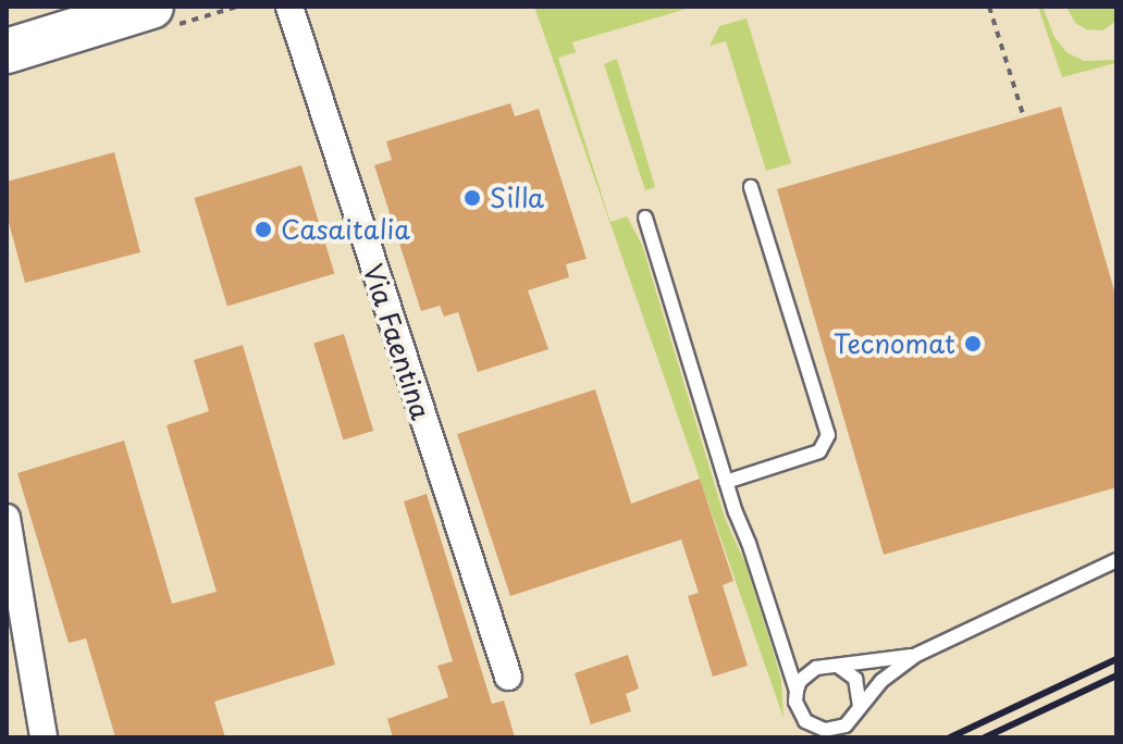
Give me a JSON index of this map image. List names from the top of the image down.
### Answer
{
  "streets": {
    "street": ["Via Faentina"]
  },
  "places": ["Silla", "Casaitalia", "Tecnomat"]
}
